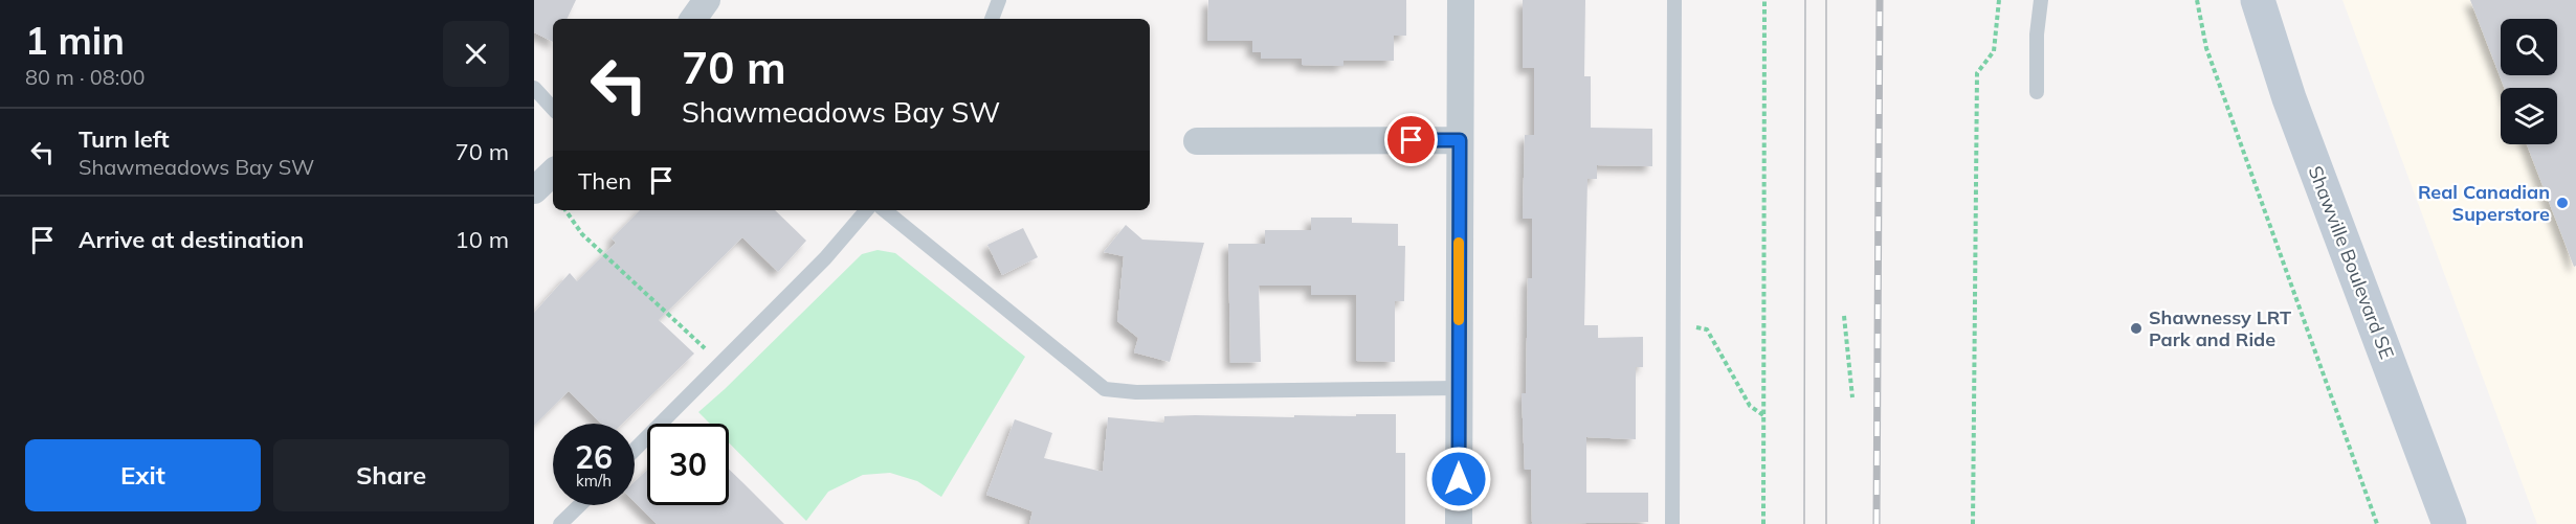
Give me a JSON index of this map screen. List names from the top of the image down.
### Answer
{
  "streets": {
    "street": ["Shawville Boulevard SE"]
  },
  "places": ["Real Canadian Superstore", "Shawnessy LRT Park and Ride"],
  "page": {
    "heading": ["1 min", "80 m · 08:00"],
    "turn": ["70 m", "Shawmeadows Bay SW"],
    "list": [
      {
        "name": "Turn left",
        "note": "Shawmeadows Bay SW",
        "value": "70 m"
      },
      {
        "name": "Arrive at destination",
        "value": "10 m"
      }
    ],
    "then": "Then",
    "speed": "26 km/h",
    "limit": "30",
    "buttons": ["Exit", "Share"]
  }
}
